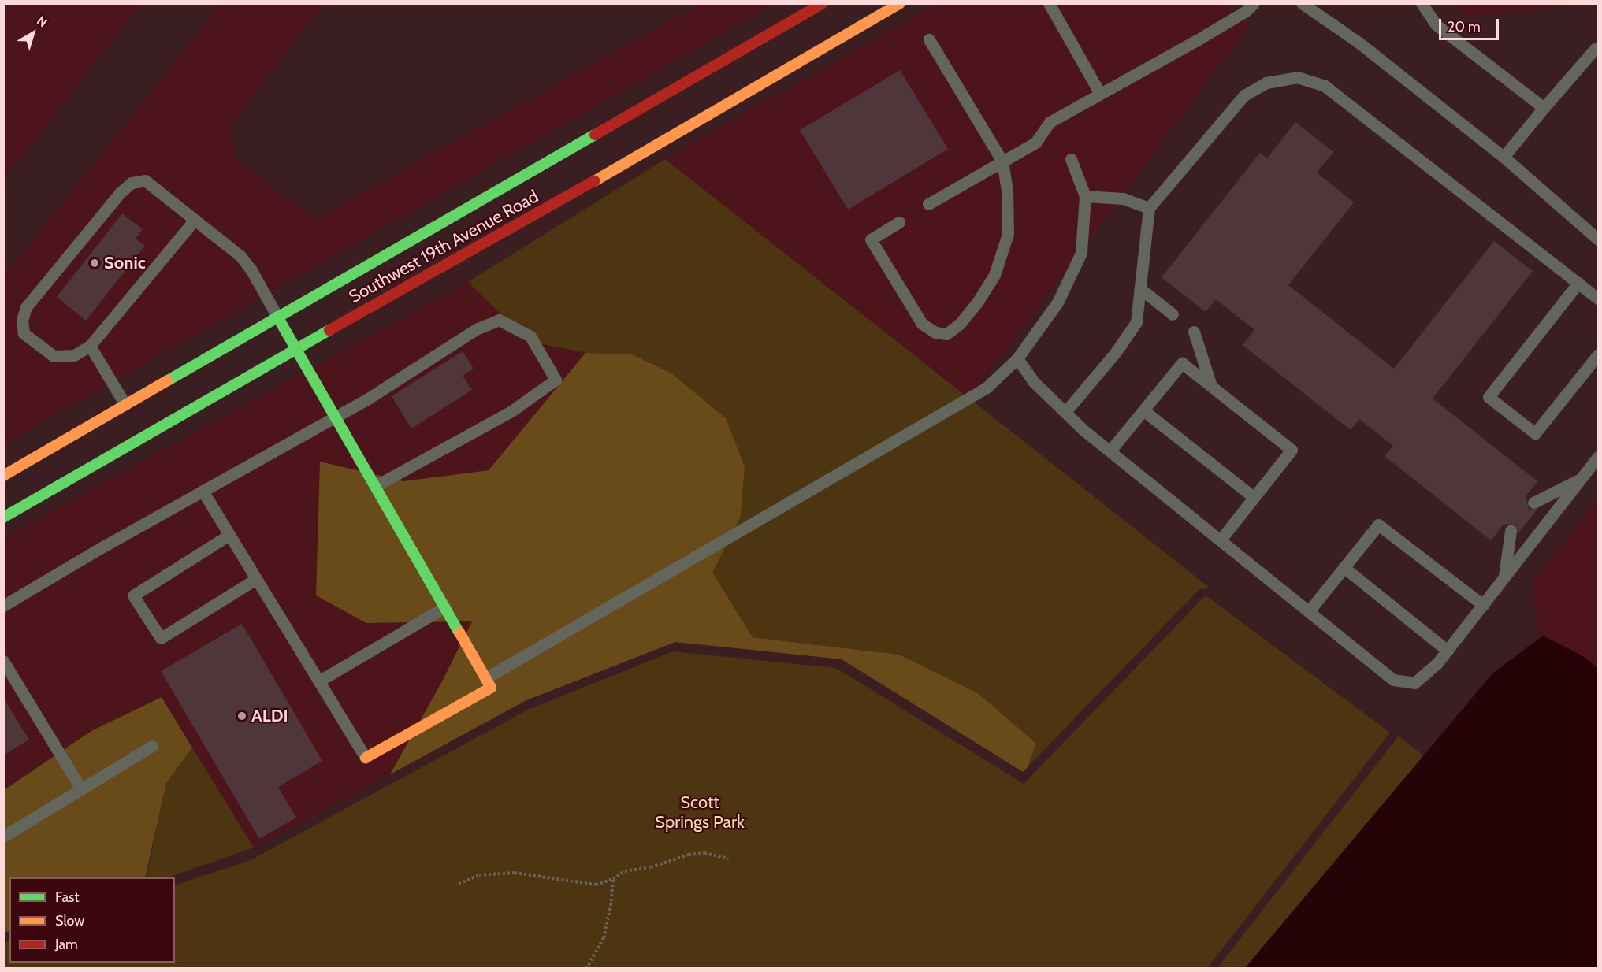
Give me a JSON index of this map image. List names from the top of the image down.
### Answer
{
  "streets": {
    "main road": ["Southwest 19th Avenue Road"]
  },
  "parks": ["Scott Springs Park"],
  "places": ["Sonic", "ALDI"],
  "legend": ["Fast", "Slow", "Jam"],
  "scale_bar": "20 m",
  "north": "top right"
}
